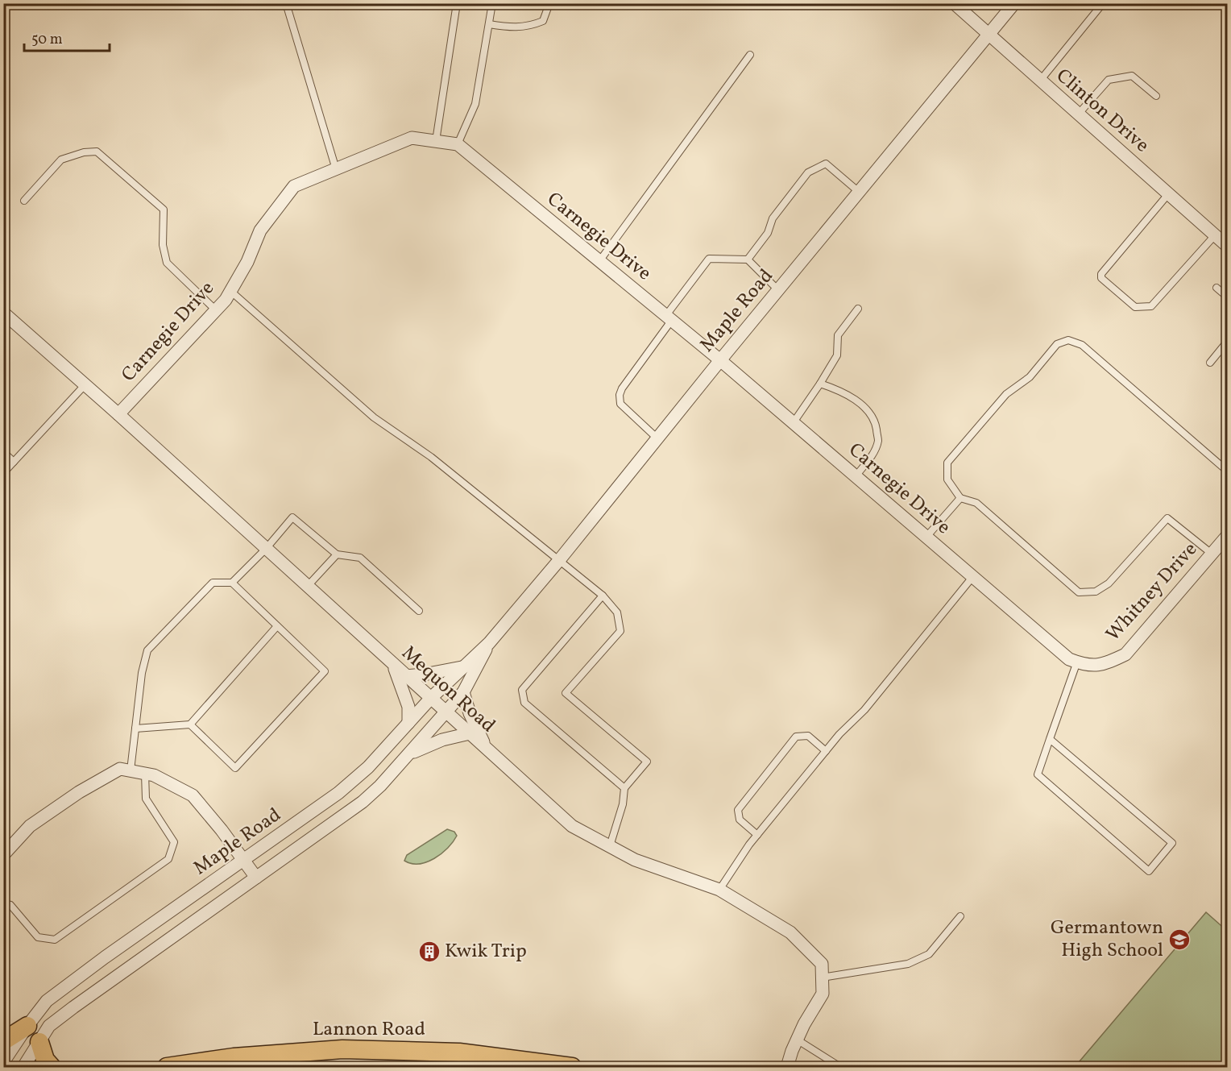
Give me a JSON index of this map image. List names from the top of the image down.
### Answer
{
  "streets": {
    "main road": ["Lannon Road"],
    "street": [
      "Clinton Drive",
      "Carnegie Drive",
      "Maple Road",
      "Whitney Drive",
      "Mequon Road"
    ]
  },
  "crossings": [
    ["Clinton Drive", "Maple Road"],
    ["Carnegie Drive", "Maple Road"],
    ["Carnegie Drive", "Whitney Drive"],
    ["Carnegie Drive", "Mequon Road"],
    ["Maple Road", "Mequon Road"]
  ],
  "places": {
    "school or university": ["Germantown High School"],
    "building": ["Kwik Trip"]
  },
  "scale_bar": "50 m"
}
